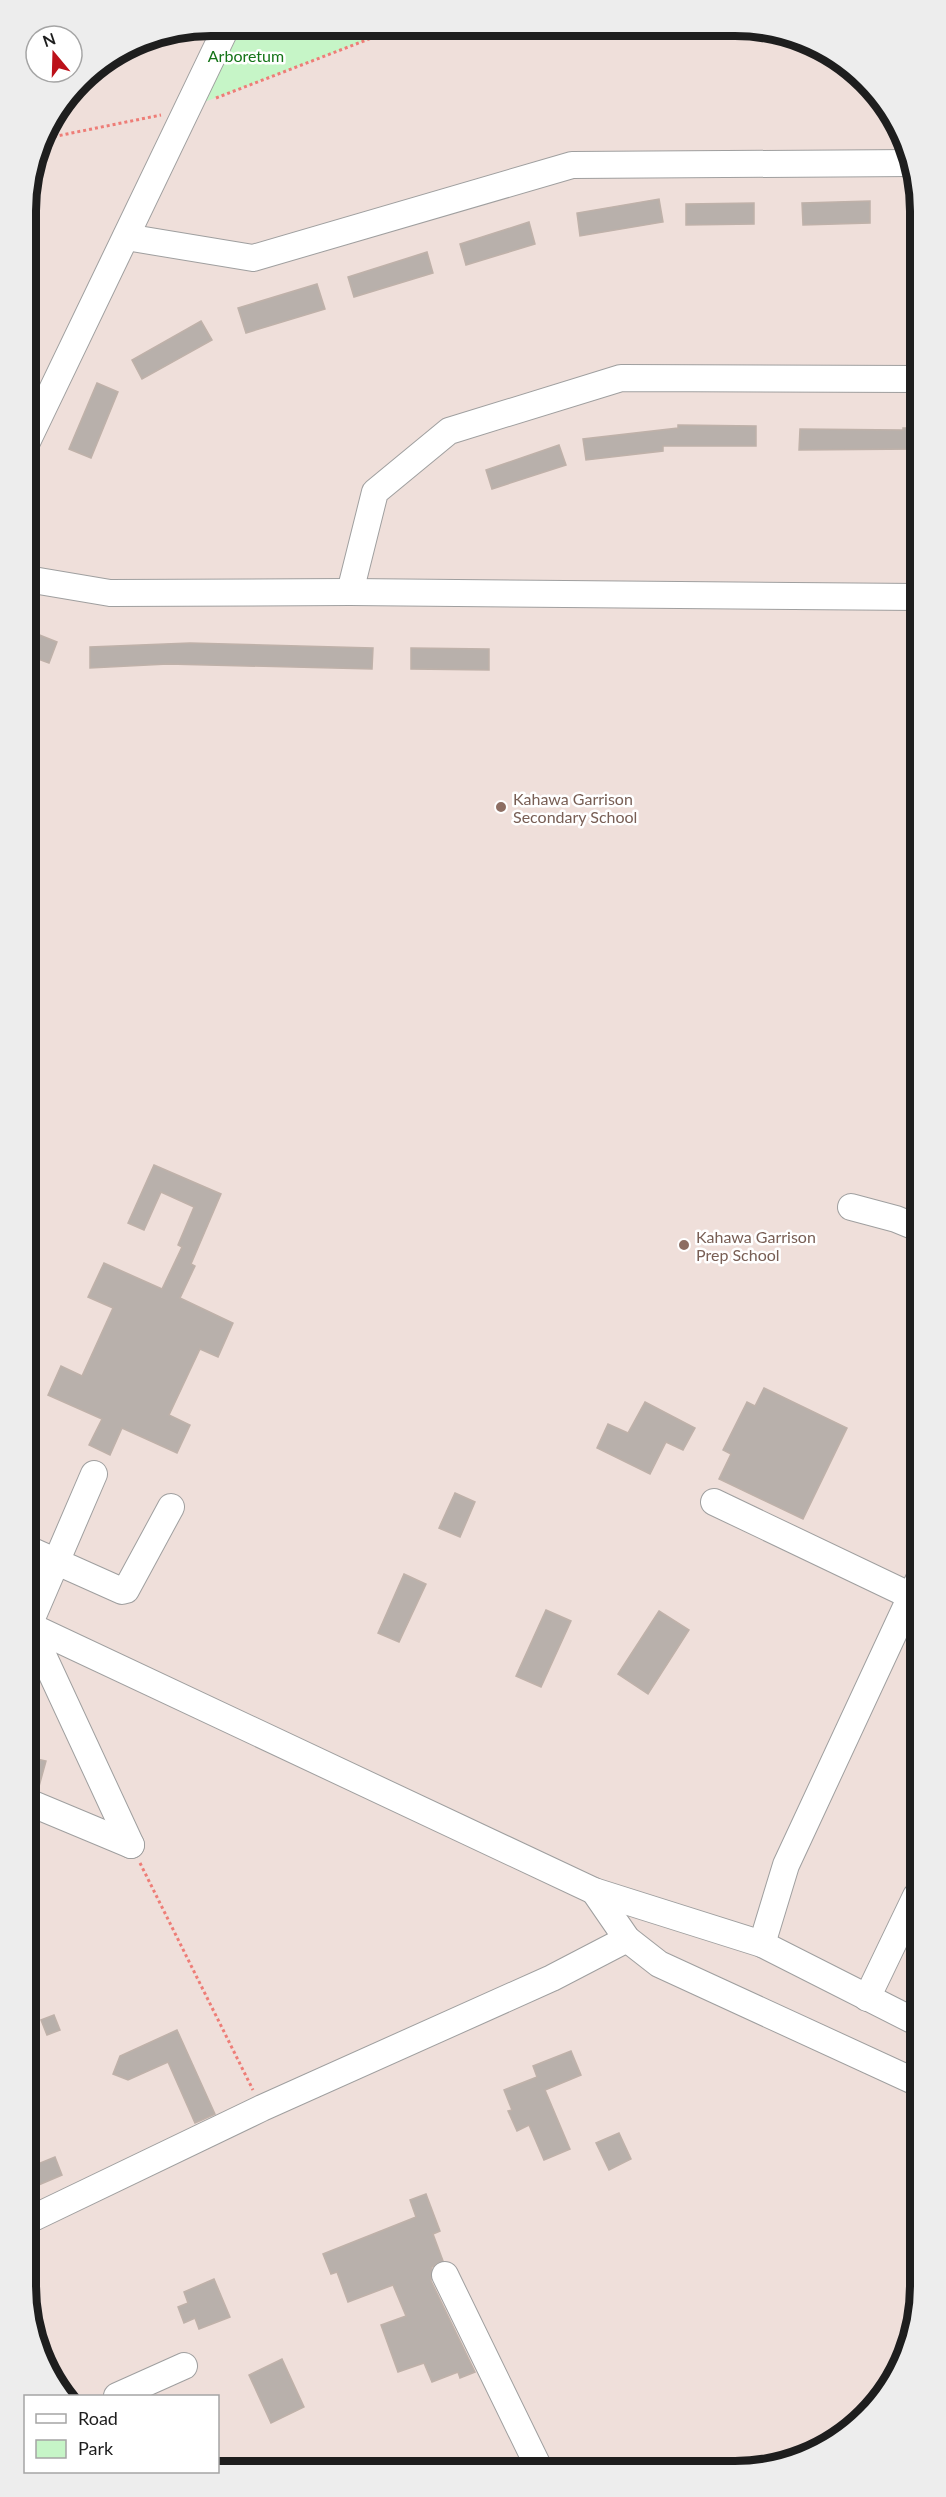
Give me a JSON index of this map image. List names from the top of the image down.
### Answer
{
  "parks": ["Arboretum"],
  "places": ["Kahawa Garrison Secondary School", "Kahawa Garrison Prep School"],
  "legend": ["Road", "Park"],
  "north": "top"
}
